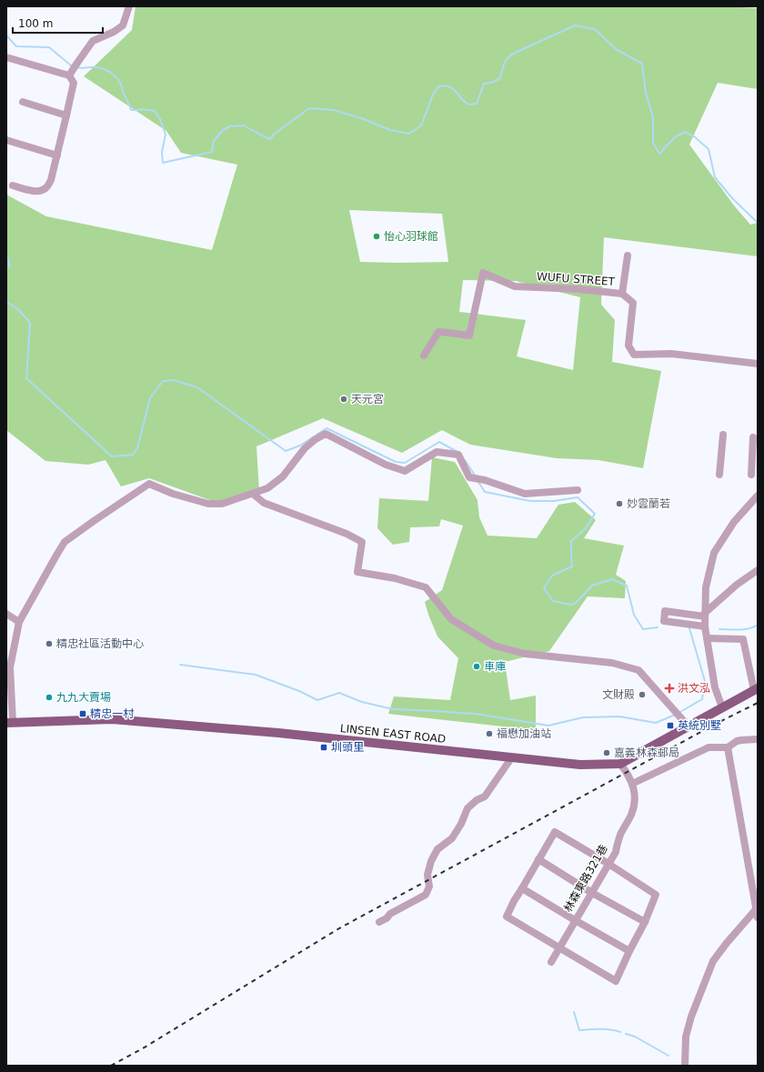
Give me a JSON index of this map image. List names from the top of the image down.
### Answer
{
  "streets": {
    "main road": ["LINSEN EAST ROAD"],
    "street": ["WUFU STREET", "林森東路321巷"]
  },
  "crossings": [
    ["LINSEN EAST ROAD", "林森東路321巷"]
  ],
  "places": {
    "other": [
      "怡心羽球館",
      "天元宮",
      "妙雲蘭若",
      "精忠社區活動中心",
      "車庫",
      "文財殿",
      "九九大賣場",
      "福懋加油站",
      "嘉義林森郵局"
    ],
    "health": ["洪文泓"],
    "transit": ["精忠一村", "英統別墅", "圳頭里"]
  },
  "scale_bar": "100 m"
}
